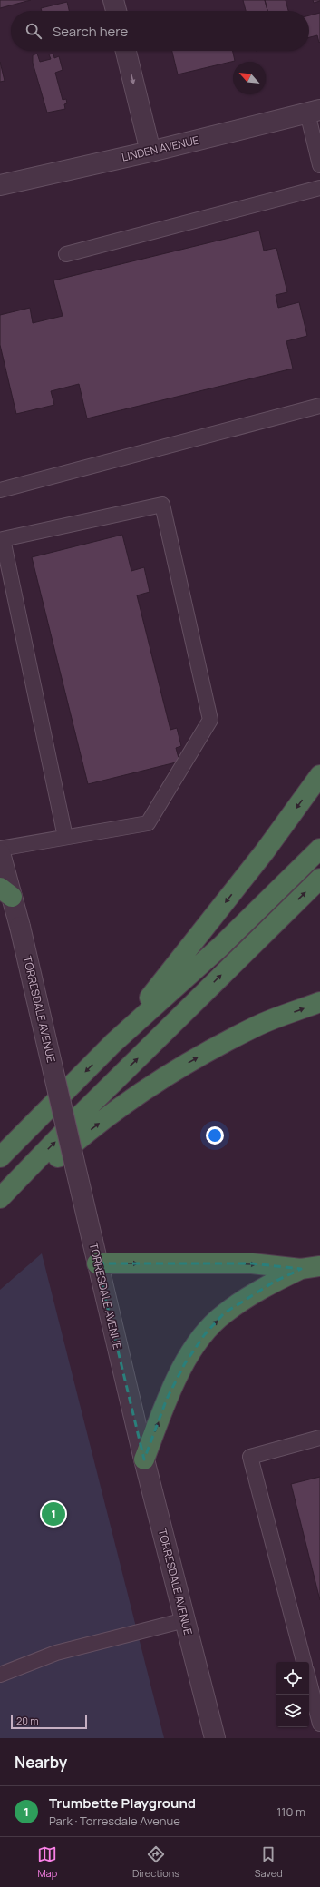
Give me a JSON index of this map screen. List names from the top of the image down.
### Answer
{
  "streets": {
    "street": ["LINDEN AVENUE", "TORRESDALE AVENUE"]
  },
  "scale_bar": "20 m",
  "north": "top left",
  "page": {
    "search": "Search here",
    "pins": "1",
    "scale": "20 m",
    "heading": "Nearby",
    "list": [
      {
        "mark": "1",
        "name": "Trumbette Playground",
        "note": "Park · Torresdale Avenue",
        "value": "110 m"
      }
    ],
    "nav": ["Map", "Directions", "Saved"]
  }
}
